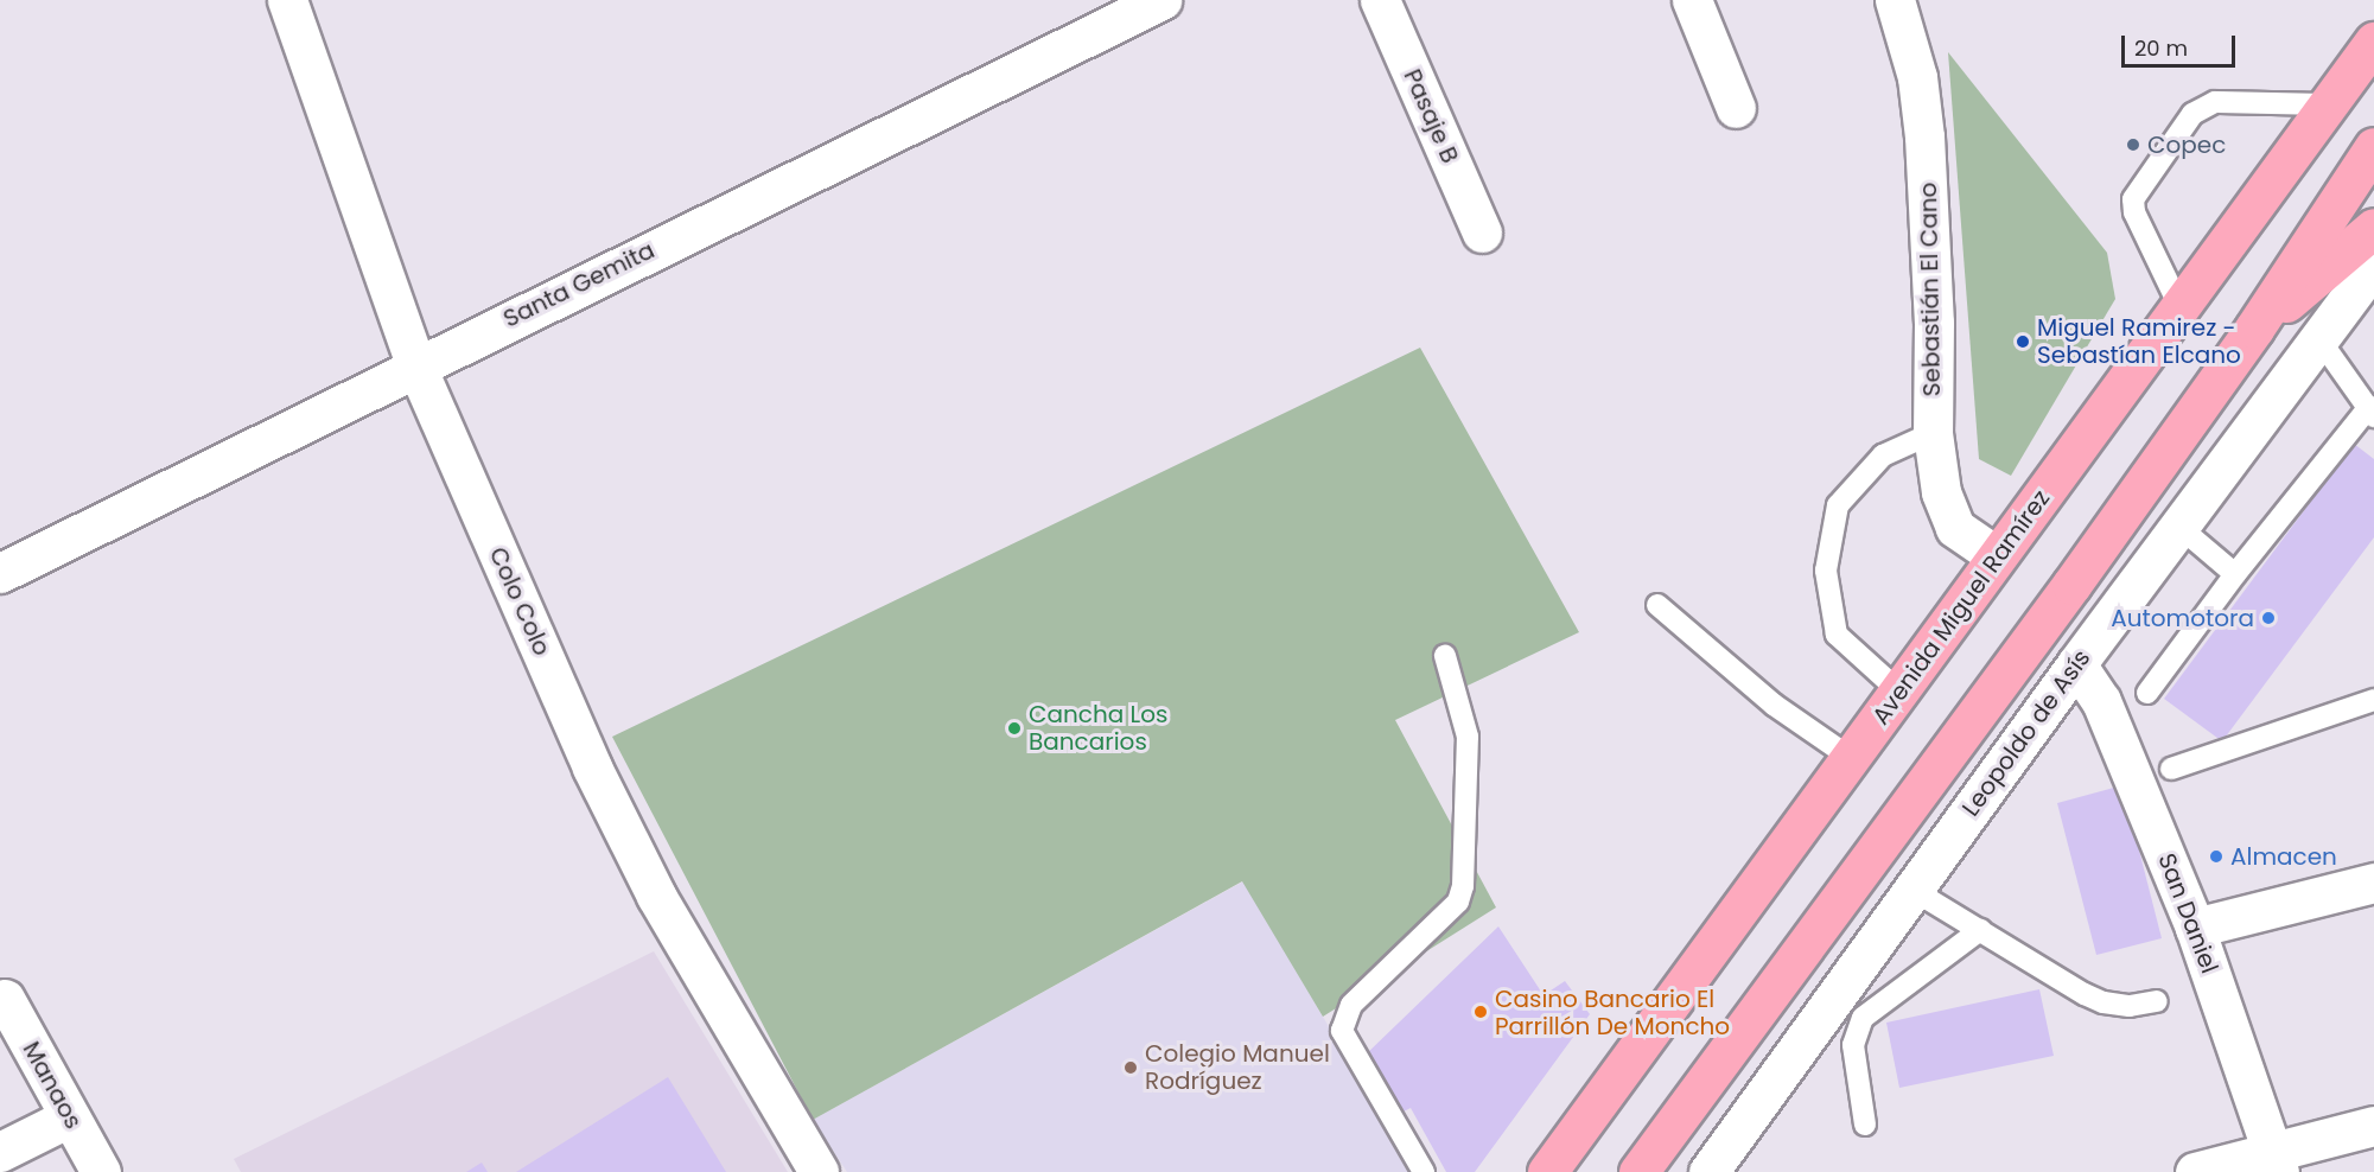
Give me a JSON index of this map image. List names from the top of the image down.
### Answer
{
  "streets": {
    "main road": ["Avenida Miguel Ramírez"],
    "street": [
      "Pasaje B",
      "Santa Gemita",
      "Sebastián El Cano",
      "Colo Colo",
      "Leopoldo de Asís",
      "San Daniel",
      "Manaos"
    ]
  },
  "crossings": [
    ["Santa Gemita", "Colo Colo"],
    ["Sebastián El Cano", "Avenida Miguel Ramírez"],
    ["Leopoldo de Asís", "San Daniel"]
  ],
  "places": [
    "Copec",
    "Miguel Ramirez - Sebastían Elcano",
    "Automotora",
    "Cancha Los Bancarios",
    "Almacen",
    "Casino Bancario El Parrillón De Moncho",
    "Colegio Manuel Rodríguez"
  ],
  "scale_bar": "20 m"
}
